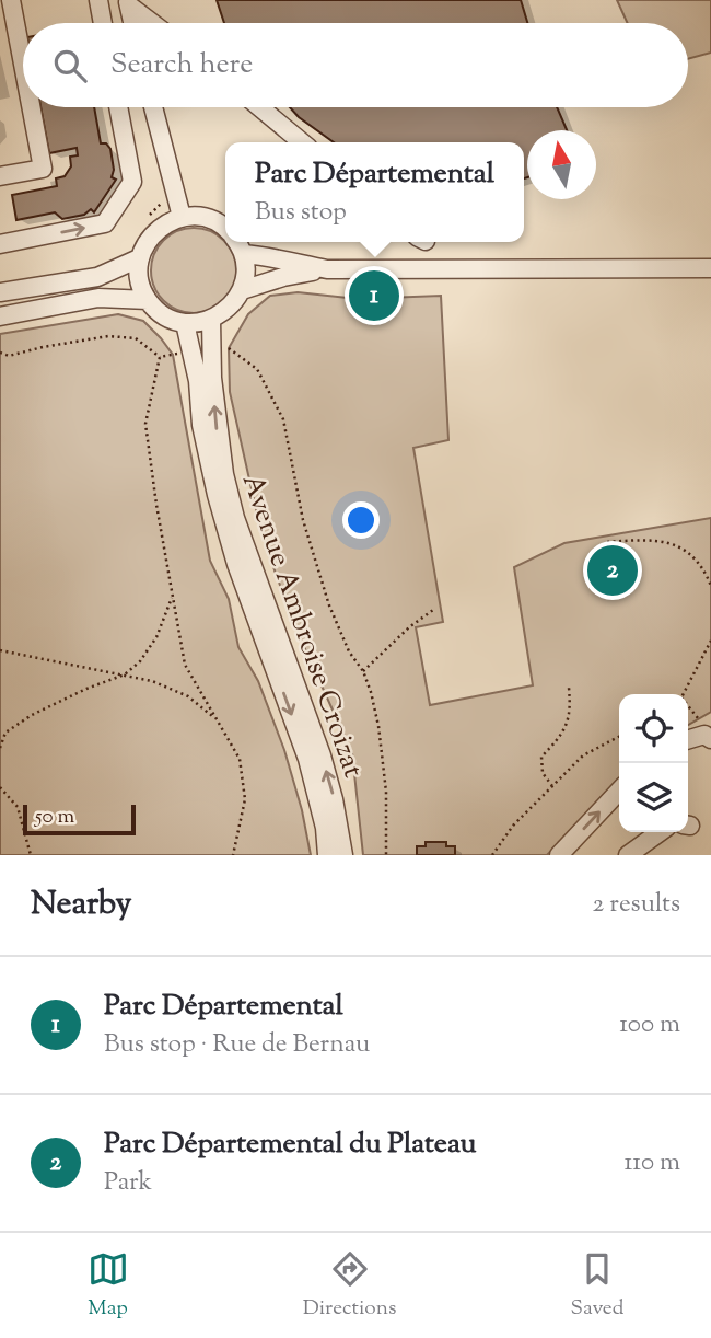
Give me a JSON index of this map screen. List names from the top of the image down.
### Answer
{
  "streets": {
    "street": ["Avenue Ambroise Croizat"]
  },
  "scale_bar": "50 m",
  "north": "top",
  "page": {
    "search": "Search here",
    "popup": ["Parc Départemental", "Bus stop"],
    "pins": ["1", "2"],
    "scale": "50 m",
    "heading": ["Nearby", "2 results"],
    "list": [
      {
        "mark": "1",
        "name": "Parc Départemental",
        "note": "Bus stop · Rue de Bernau",
        "value": "100 m"
      },
      {
        "mark": "2",
        "name": "Parc Départemental du Plateau",
        "note": "Park",
        "value": "110 m"
      }
    ],
    "nav": ["Map", "Directions", "Saved"]
  }
}
